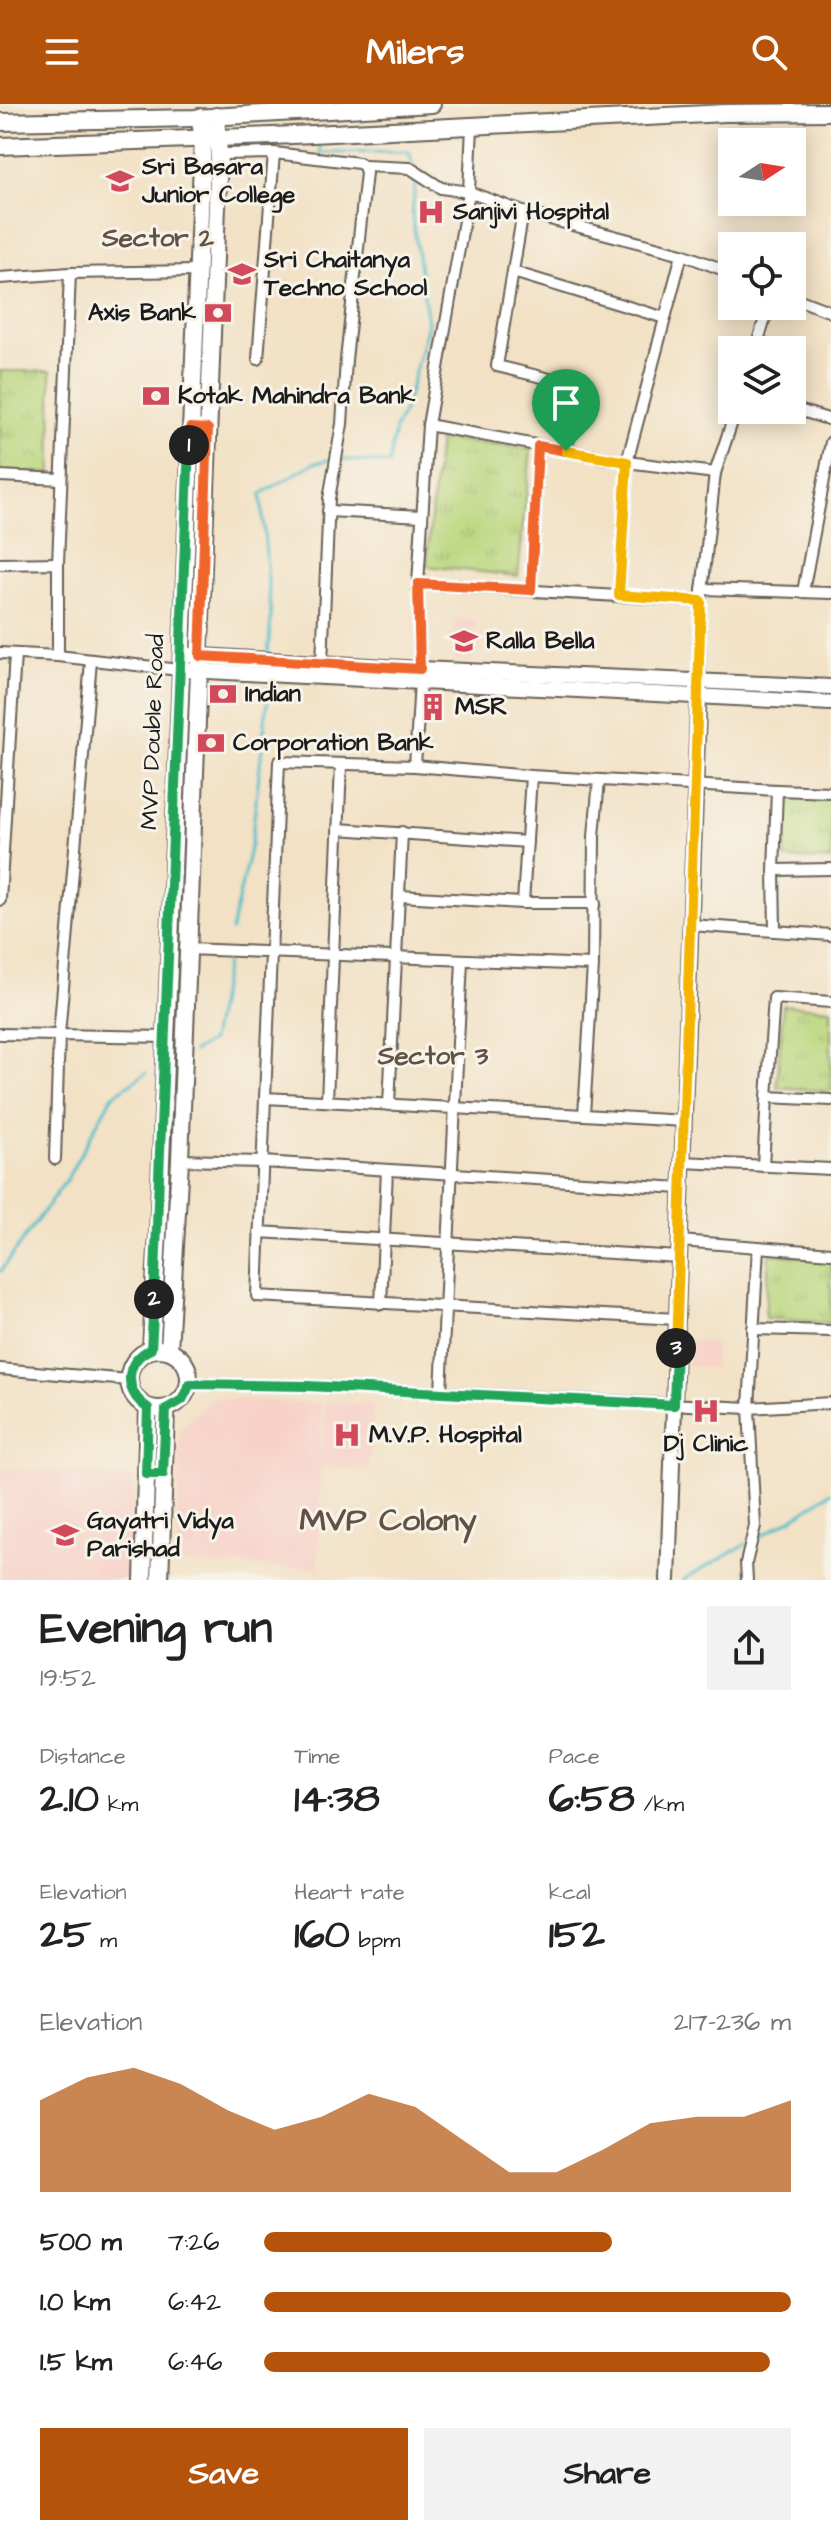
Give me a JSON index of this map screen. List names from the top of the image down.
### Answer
{
  "streets": {
    "main road": ["MVP Double Road"]
  },
  "districts": ["Sector 2", "Sector 3", "MVP Colony"],
  "places": {
    "school or university": [
      "Sri Basara Junior College",
      "Sri Chaitanya Techno School",
      "Ralla Bella",
      "Gayatri Vidya Parishad"
    ],
    "hospital": ["Sanjivi Hospital", "Dj Clinic", "M.V.P. Hospital"],
    "bank": [
      "Axis Bank",
      "Kotak Mahindra Bank",
      "Indian",
      "Corporation Bank"
    ],
    "building": ["MSR"]
  },
  "north": "right",
  "page": {
    "header": "Milers",
    "pins": ["1", "2", "3"],
    "heading": ["Evening run", "19:52"],
    "stats": [
      ["Distance", "2.10 km"],
      ["Time", "14:38"],
      ["Pace", "6:58 /km"],
      ["Elevation", "25 m"],
      ["Heart rate", "160 bpm"],
      ["kcal", "152"]
    ],
    "chart": ["Elevation", "217–236 m"],
    "list": [
      {
        "name": "500 m",
        "note": "7:26"
      },
      {
        "name": "1.0 km",
        "note": "6:42"
      },
      {
        "name": "1.5 km",
        "note": "6:46"
      }
    ],
    "buttons": ["Save", "Share"]
  }
}
